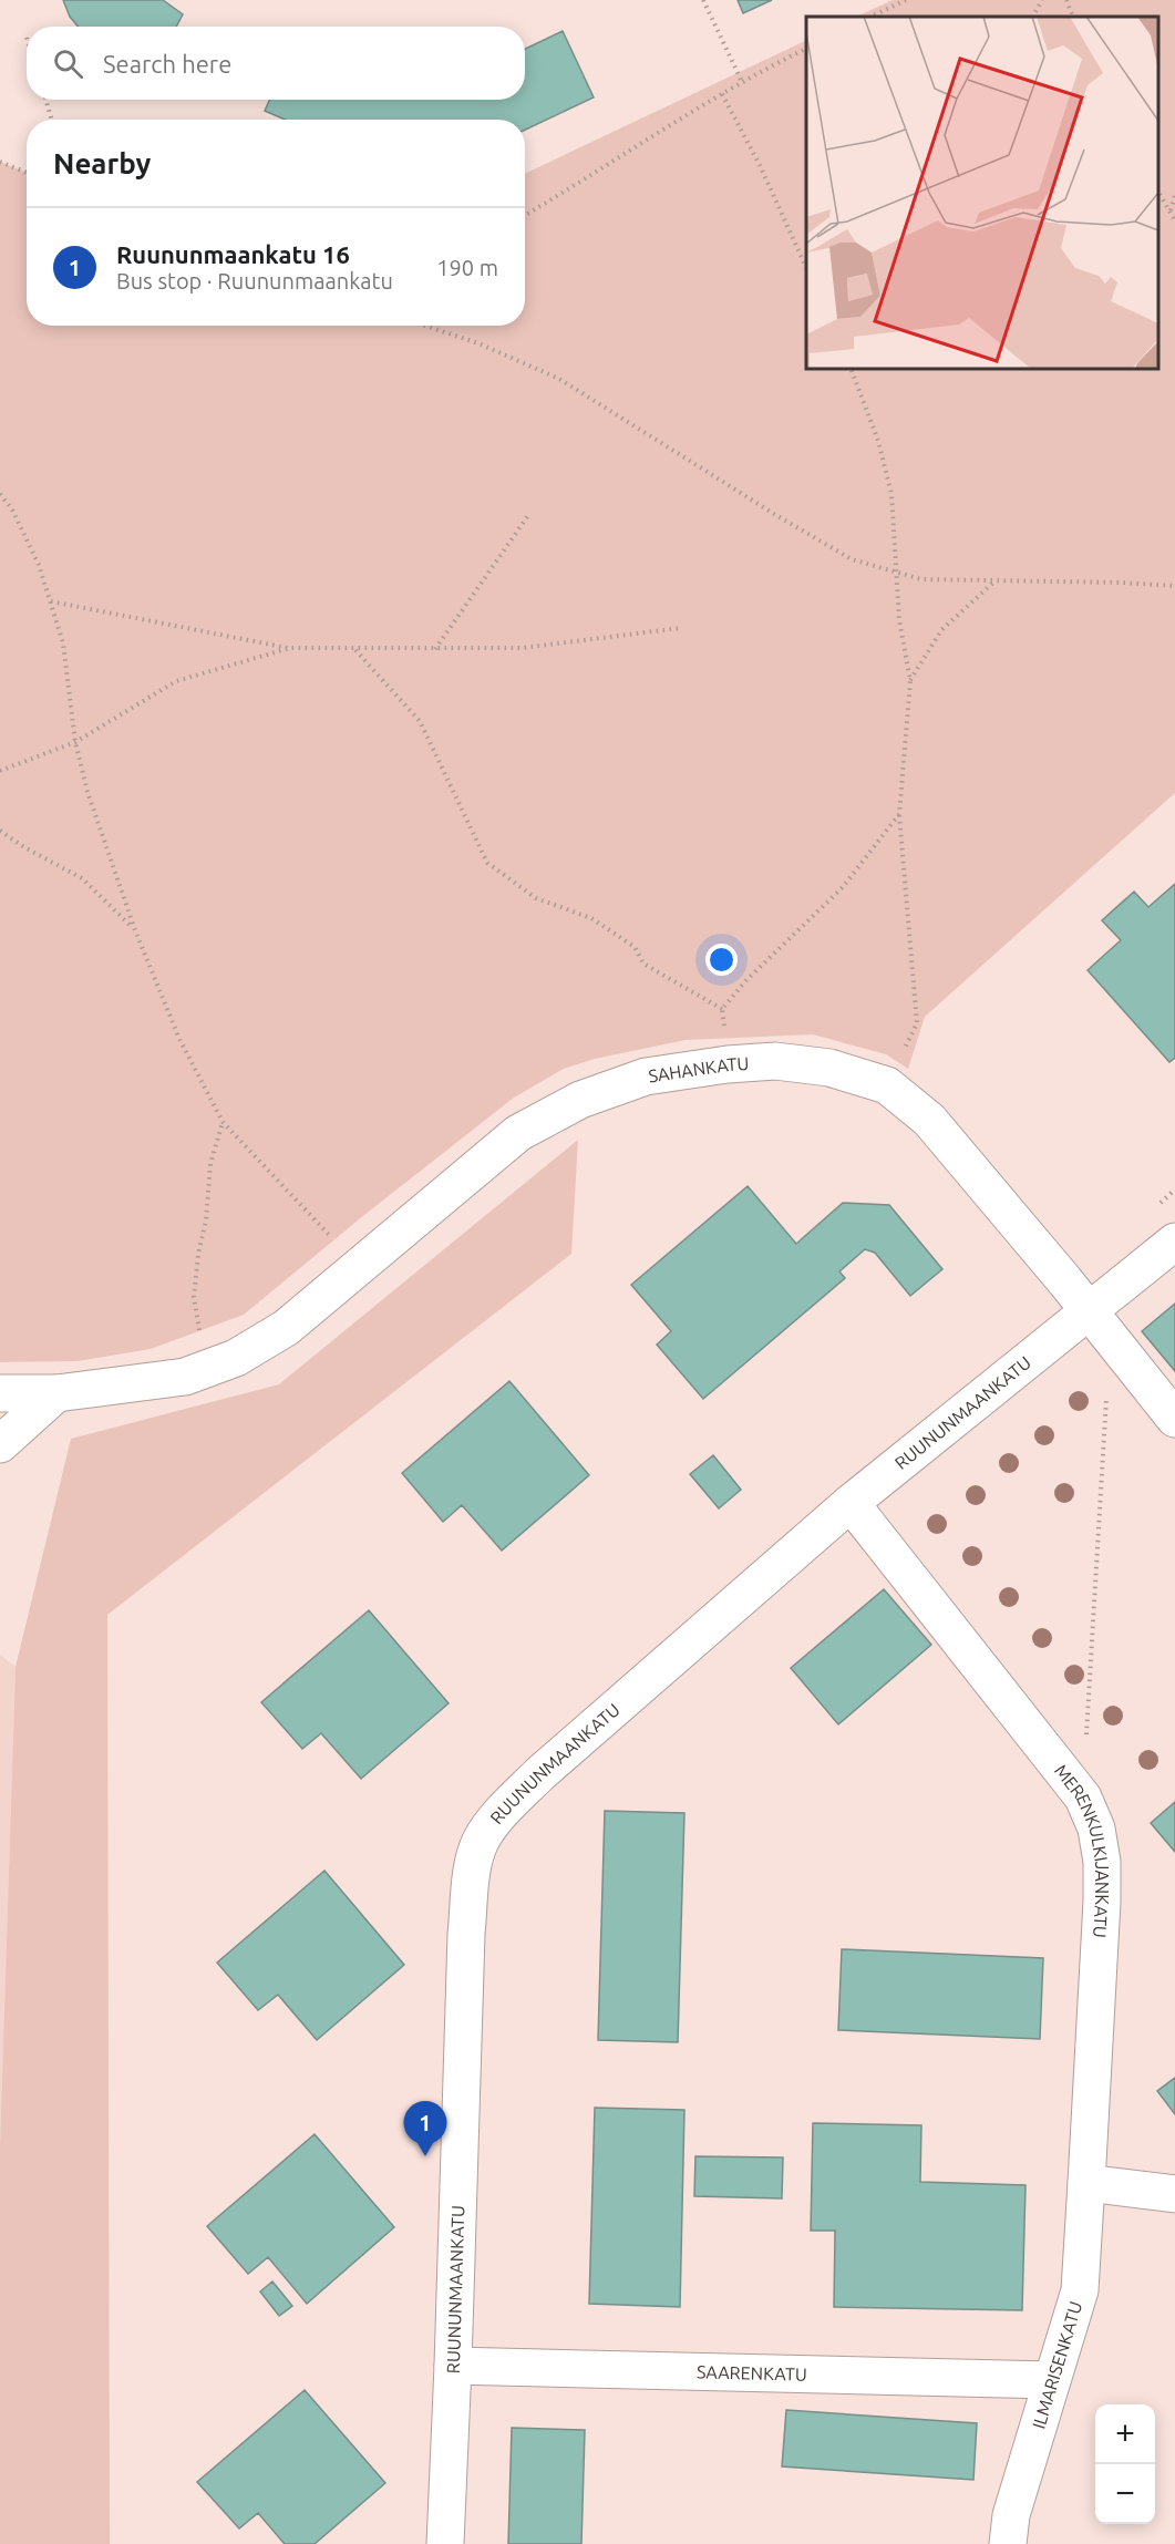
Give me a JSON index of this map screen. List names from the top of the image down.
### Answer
{
  "streets": {
    "street": [
      "SAHANKATU",
      "RUUNUNMAANKATU",
      "MERENKULKIJANKATU",
      "ILMARISENKATU",
      "SAARENKATU"
    ]
  },
  "crossings": [
    ["SAHANKATU", "RUUNUNMAANKATU"],
    ["RUUNUNMAANKATU", "MERENKULKIJANKATU"],
    ["RUUNUNMAANKATU", "SAARENKATU"],
    ["MERENKULKIJANKATU", "ILMARISENKATU"],
    ["ILMARISENKATU", "SAARENKATU"]
  ],
  "page": {
    "search": "Search here",
    "heading": "Nearby",
    "list": [
      {
        "mark": "1",
        "name": "Ruununmaankatu 16",
        "note": "Bus stop · Ruununmaankatu",
        "value": "190 m"
      }
    ],
    "pins": "1",
    "map_buttons": ["+", "−"]
  }
}
